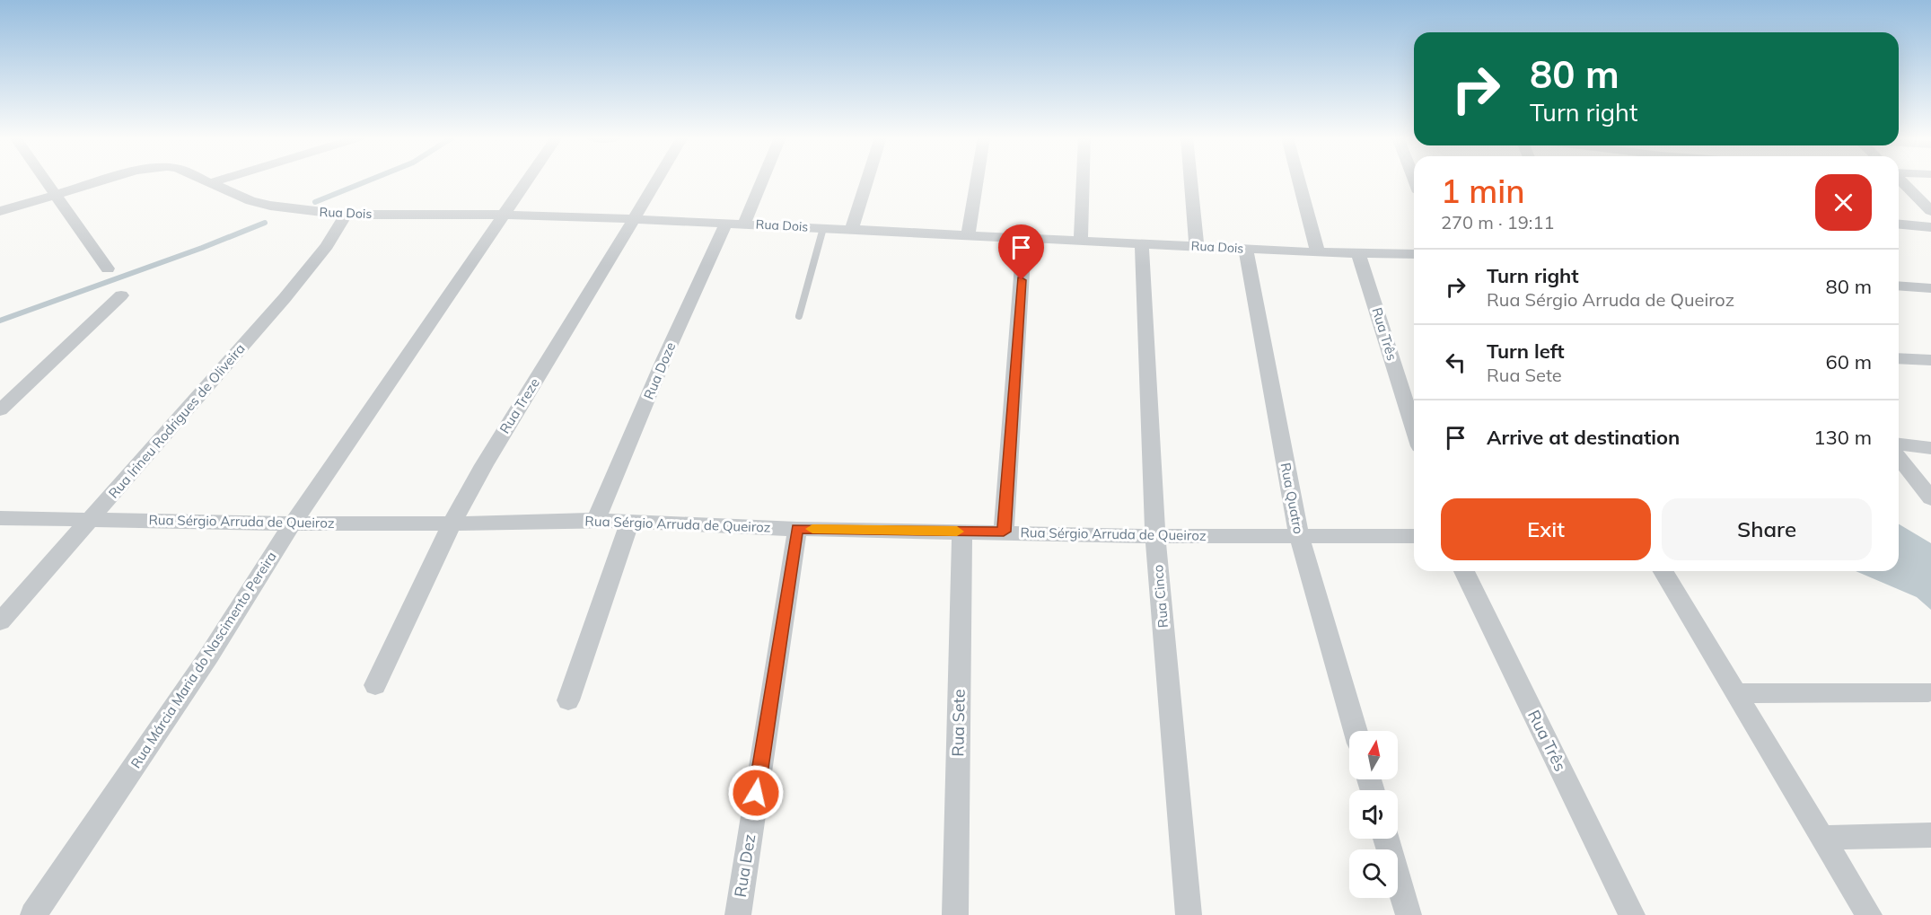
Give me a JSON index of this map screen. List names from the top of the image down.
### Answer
{
  "streets": {
    "street": [
      "Rua Dois",
      "Rua Três",
      "Rua Doze",
      "Rua Treze",
      "Rua Irineu Rodrigues de Oliveira",
      "Rua Quatro",
      "Rua Sérgio Arruda de Queiroz",
      "Rua Cinco",
      "Rua Márcia Maria do Nascimento Pereira",
      "Rua Sete",
      "Rua Dez"
    ]
  },
  "crossings": [
    ["Rua Dois", "Rua Três"],
    ["Rua Dois", "Rua Doze"],
    ["Rua Dois", "Rua Treze"],
    ["Rua Dois", "Rua Irineu Rodrigues de Oliveira"],
    ["Rua Dois", "Rua Quatro"],
    ["Rua Dois", "Rua Cinco"],
    ["Rua Dois", "Rua Márcia Maria do Nascimento Pereira"],
    ["Rua Doze", "Rua Sérgio Arruda de Queiroz"],
    ["Rua Treze", "Rua Sérgio Arruda de Queiroz"],
    ["Rua Irineu Rodrigues de Oliveira", "Rua Sérgio Arruda de Queiroz"],
    ["Rua Quatro", "Rua Sérgio Arruda de Queiroz"],
    ["Rua Sérgio Arruda de Queiroz", "Rua Cinco"],
    ["Rua Sérgio Arruda de Queiroz", "Rua Márcia Maria do Nascimento Pereira"],
    ["Rua Sérgio Arruda de Queiroz", "Rua Sete"],
    ["Rua Sérgio Arruda de Queiroz", "Rua Dez"]
  ],
  "north": "top",
  "page": {
    "turn": ["80 m", "Turn right"],
    "heading": ["1 min", "270 m · 19:11"],
    "list": [
      {
        "name": "Turn right",
        "note": "Rua Sérgio Arruda de Queiroz",
        "value": "80 m"
      },
      {
        "name": "Turn left",
        "note": "Rua Sete",
        "value": "60 m"
      },
      {
        "name": "Arrive at destination",
        "value": "130 m"
      }
    ],
    "buttons": ["Exit", "Share"]
  }
}
